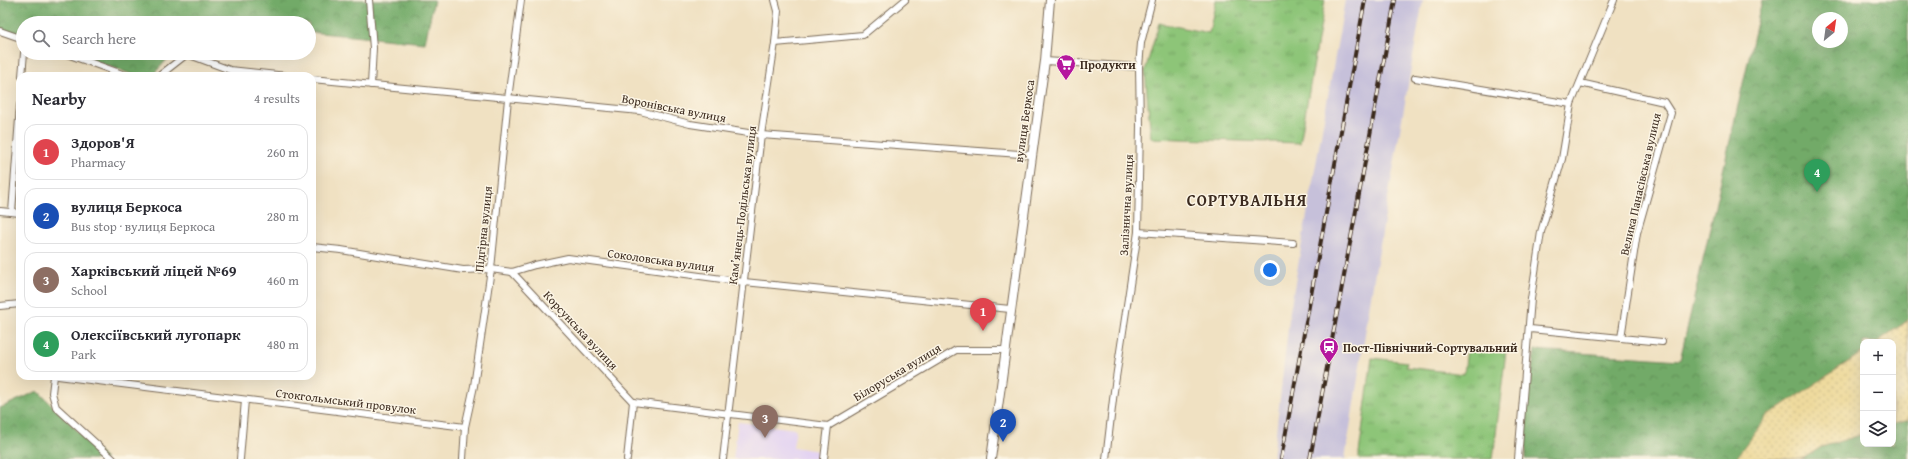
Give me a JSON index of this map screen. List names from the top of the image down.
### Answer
{
  "streets": {
    "street": [
      "Воронівська вулиця",
      "вулиця Беркоса",
      "Велика Панасівська вулиця",
      "Кам’янець-Подільська вулиця",
      "Залізнична вулиця",
      "Підгірна вулиця",
      "Соколовська вулиця",
      "Корсунська вулиця",
      "Білоруська вулиця",
      "Стокгольмський провулок"
    ]
  },
  "crossings": [
    ["Воронівська вулиця", "вулиця Беркоса"],
    ["Воронівська вулиця", "Кам’янець-Подільська вулиця"],
    ["Воронівська вулиця", "Підгірна вулиця"],
    ["вулиця Беркоса", "Соколовська вулиця"],
    ["вулиця Беркоса", "Білоруська вулиця"],
    ["Кам’янець-Подільська вулиця", "Соколовська вулиця"],
    ["Підгірна вулиця", "Соколовська вулиця"],
    ["Підгірна вулиця", "Стокгольмський провулок"],
    ["Соколовська вулиця", "Корсунська вулиця"]
  ],
  "districts": ["СОРТУВАЛЬНЯ"],
  "places": {
    "supermarket": ["Продукти"],
    "station": ["Пост-Північний-Сортувальний"]
  },
  "north": "top right",
  "page": {
    "search": "Search here",
    "heading": ["Nearby", "4 results"],
    "list": [
      {
        "mark": "1",
        "name": "Здоров'Я",
        "note": "Pharmacy",
        "value": "260 m"
      },
      {
        "mark": "2",
        "name": "вулиця Беркоса",
        "note": "Bus stop · вулиця Беркоса",
        "value": "280 m"
      },
      {
        "mark": "3",
        "name": "Харківський ліцей №69",
        "note": "School",
        "value": "460 m"
      },
      {
        "mark": "4",
        "name": "Олексіївський лугопарк",
        "note": "Park",
        "value": "480 m"
      }
    ],
    "pins": [
      "4",
      "1",
      "3",
      "2"
    ],
    "map_buttons": ["+", "−"]
  }
}
